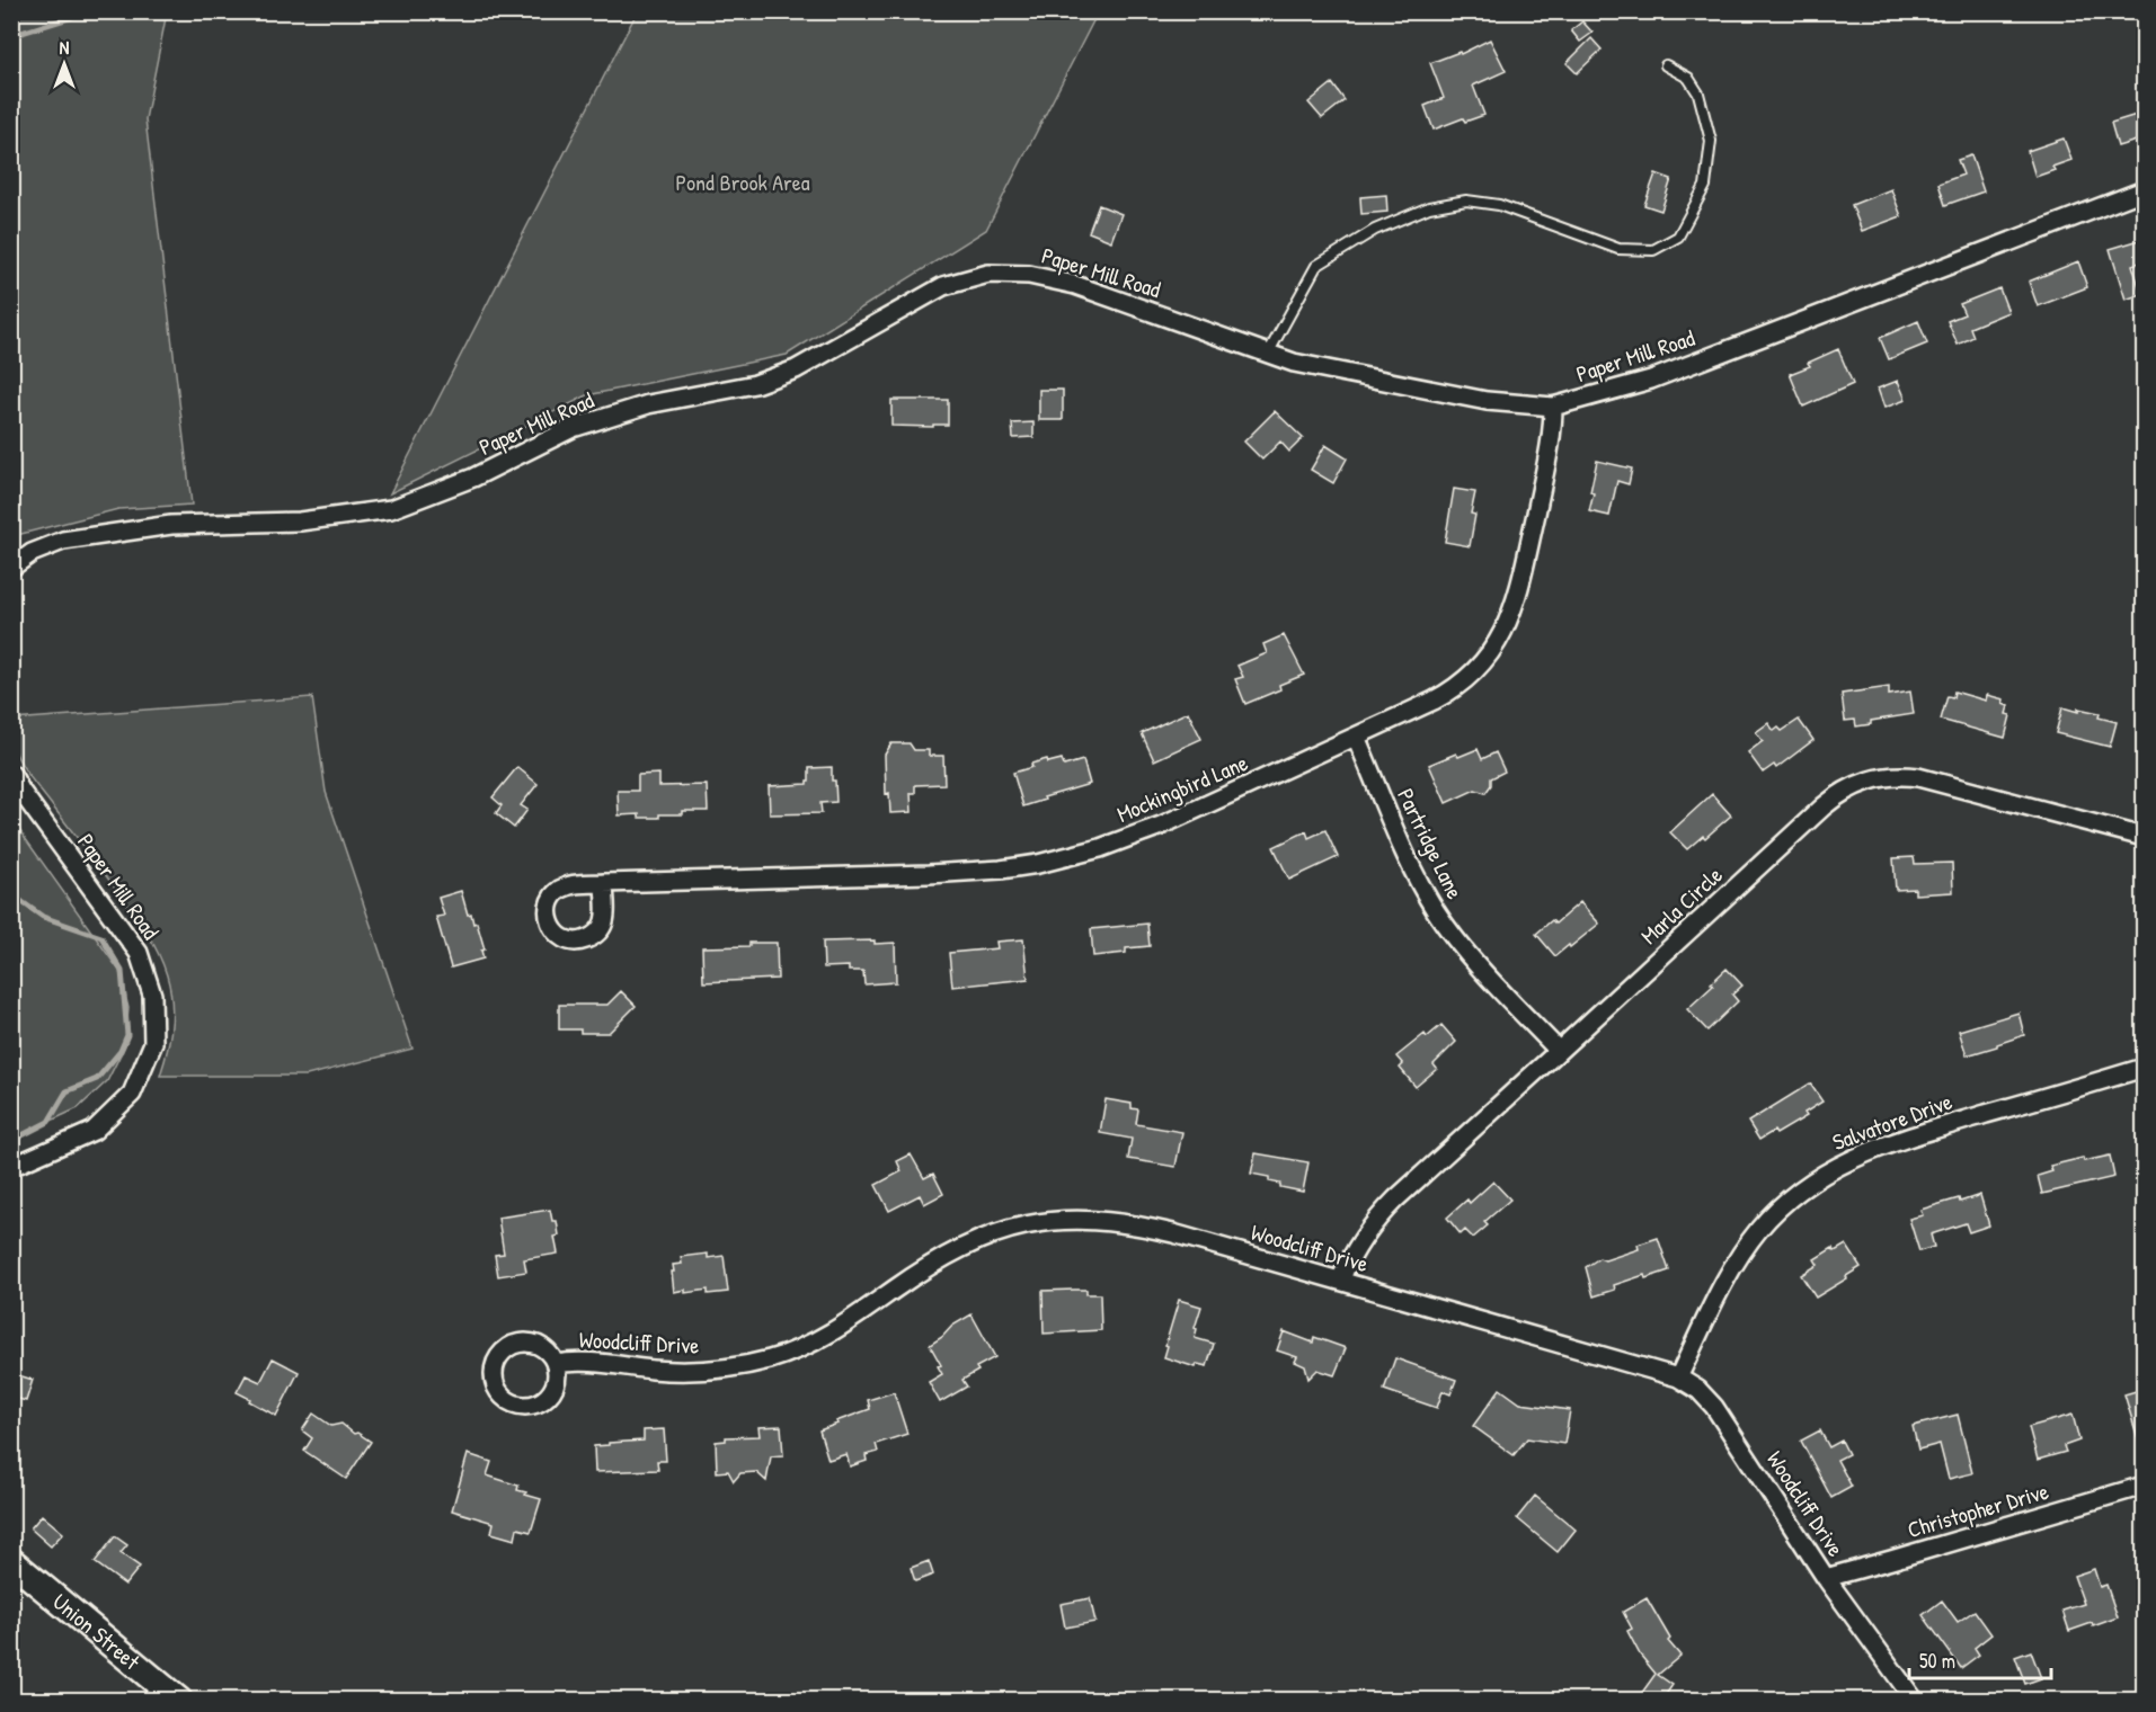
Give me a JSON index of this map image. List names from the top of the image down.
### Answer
{
  "streets": {
    "main road": ["Union Street"],
    "street": [
      "Paper Mill Road",
      "Mockingbird Lane",
      "Partridge Lane",
      "Marla Circle",
      "Salvatore Drive",
      "Woodcliff Drive",
      "Christopher Drive"
    ]
  },
  "crossings": [
    ["Paper Mill Road", "Mockingbird Lane"],
    ["Mockingbird Lane", "Partridge Lane"],
    ["Partridge Lane", "Marla Circle"],
    ["Marla Circle", "Woodcliff Drive"],
    ["Salvatore Drive", "Woodcliff Drive"],
    ["Woodcliff Drive", "Christopher Drive"]
  ],
  "parks": ["Pond Brook Area"],
  "scale_bar": "50 m",
  "north": "top"
}
